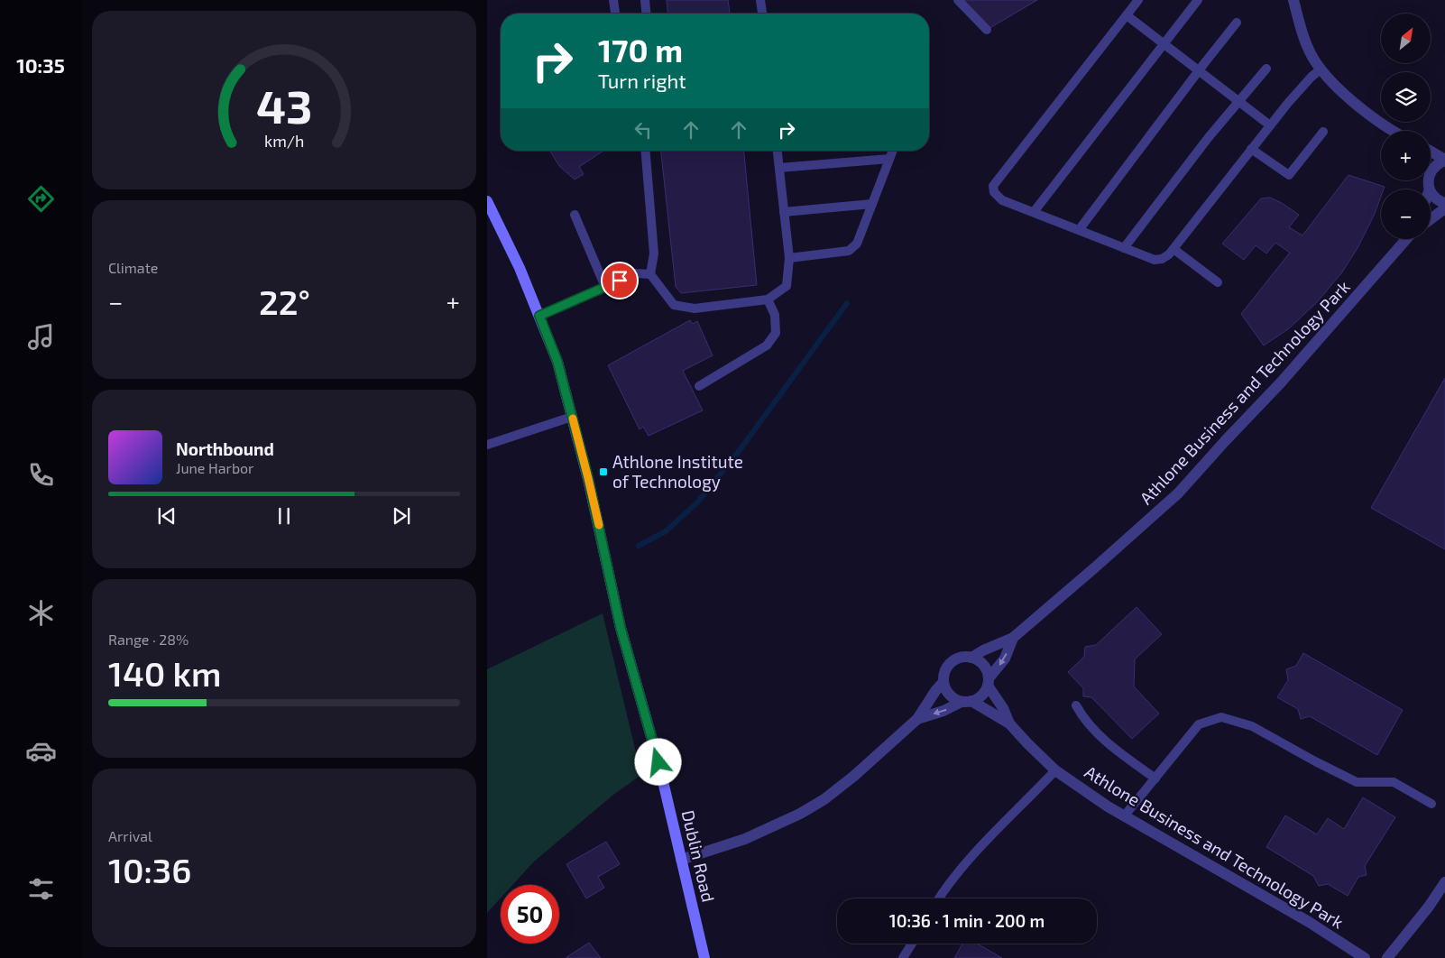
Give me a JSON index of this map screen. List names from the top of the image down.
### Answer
{
  "streets": {
    "main road": ["Dublin Road"],
    "street": ["Athlone Business and Technology Park"]
  },
  "crossings": [
    ["Athlone Business and Technology Park", "Dublin Road"]
  ],
  "places": {
    "transit": ["Athlone Institute of Technology"]
  },
  "north": "top right",
  "page": {
    "tabs": "10:35",
    "map_buttons": ["+", "−"],
    "turn": ["170 m", "Turn right"],
    "tile": [
      "Climate",
      ["Range · 28%", "140 km"],
      ["Arrival", "10:36"]
    ],
    "heat": ["−", "22°", "+"],
    "song": ["Northbound", "June Harbor"],
    "limit": "50",
    "trip": "10:36 · 1 min · 200 m",
    "gauge": ["43", "km/h"]
  }
}
